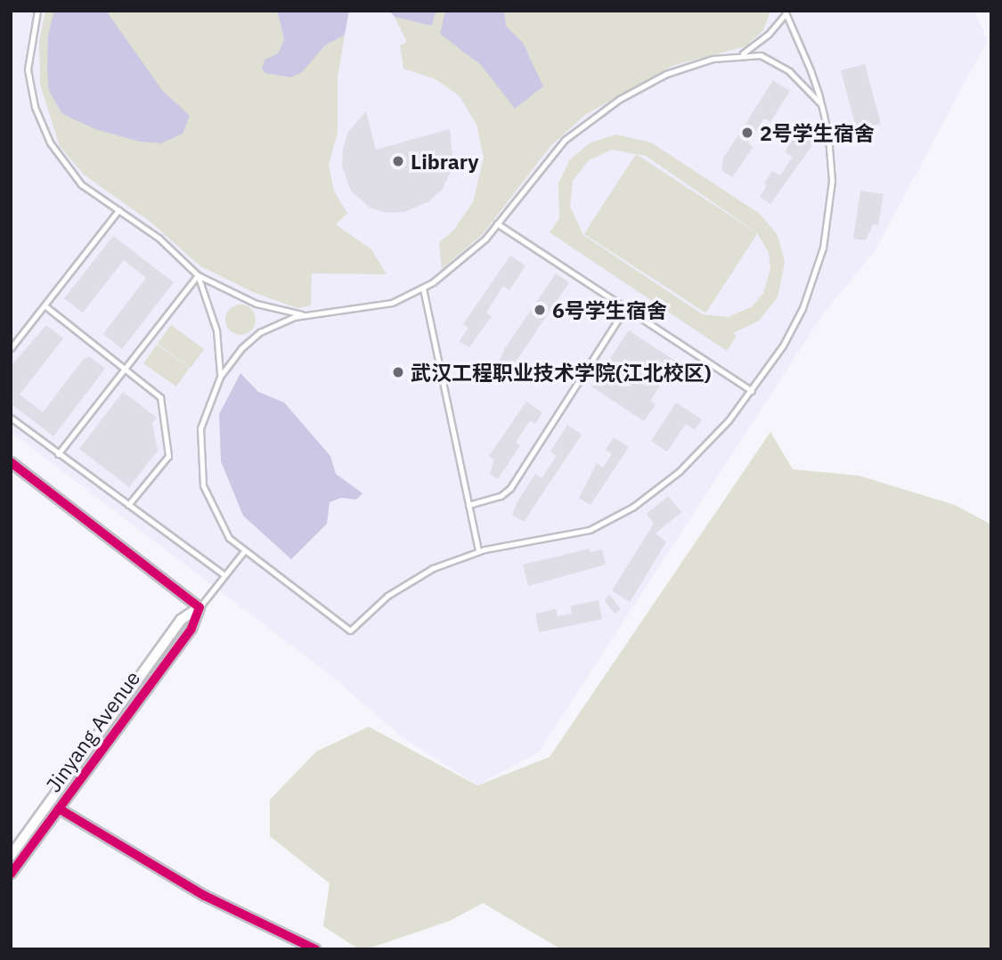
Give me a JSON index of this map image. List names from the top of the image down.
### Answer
{
  "streets": {
    "street": ["Jinyang Avenue"]
  },
  "places": [
    "2号学生宿舍",
    "Library",
    "6号学生宿舍",
    "武汉工程职业技术学院(江北校区)"
  ]
}
